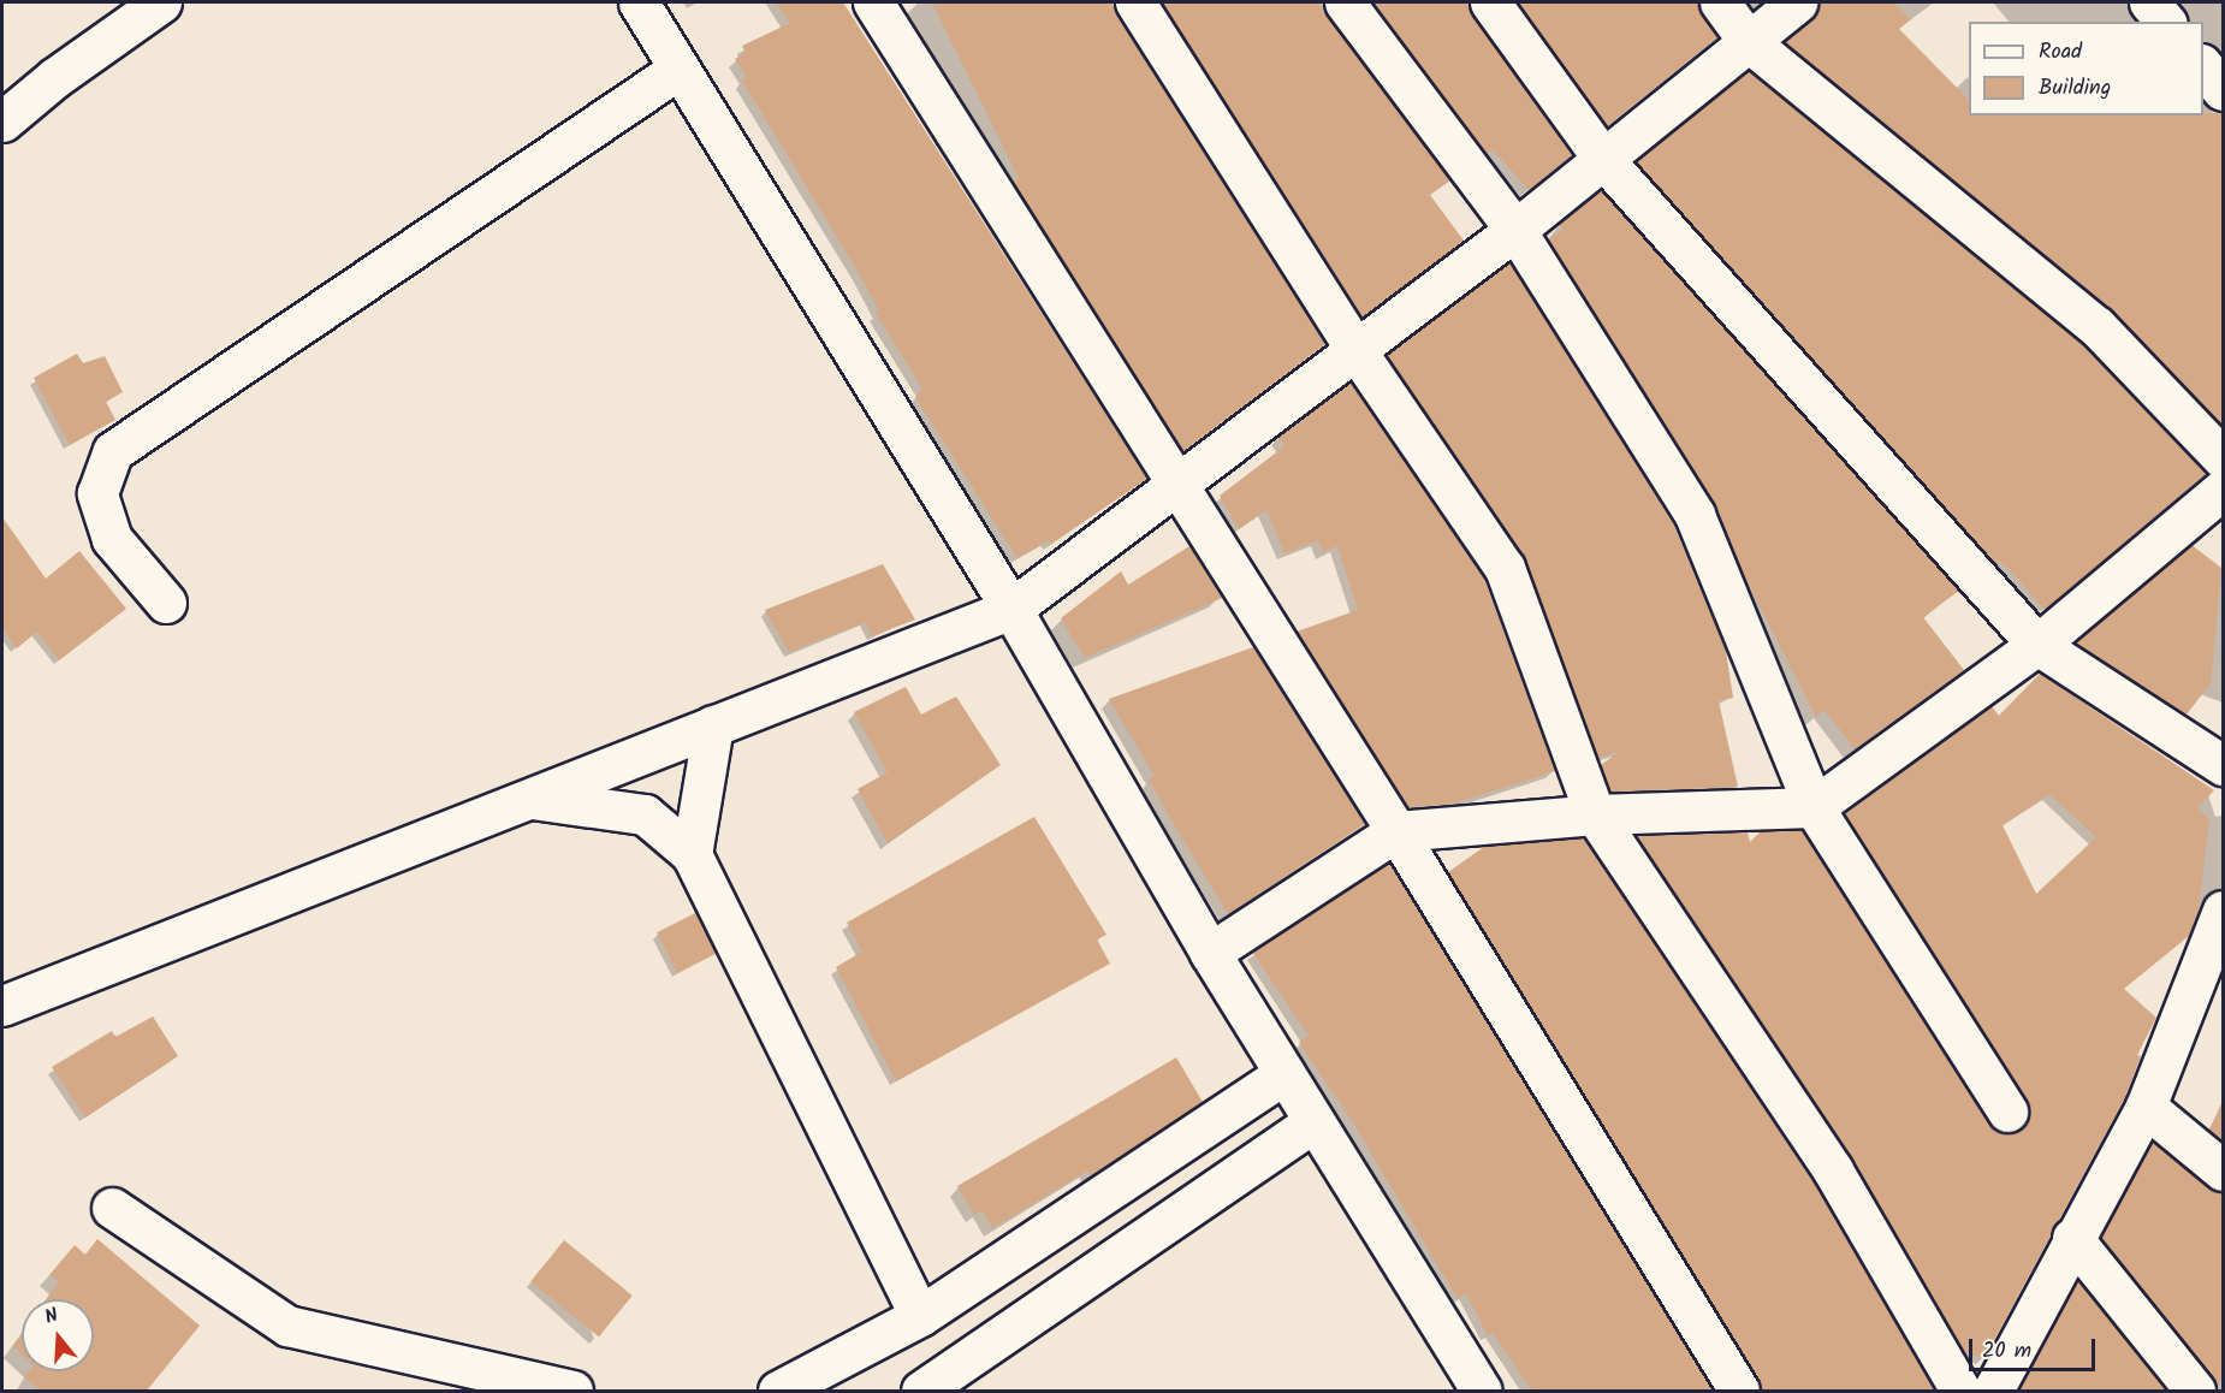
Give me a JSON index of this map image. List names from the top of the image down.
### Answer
{
  "legend": ["Road", "Building"],
  "scale_bar": "20 m",
  "north": "top"
}
